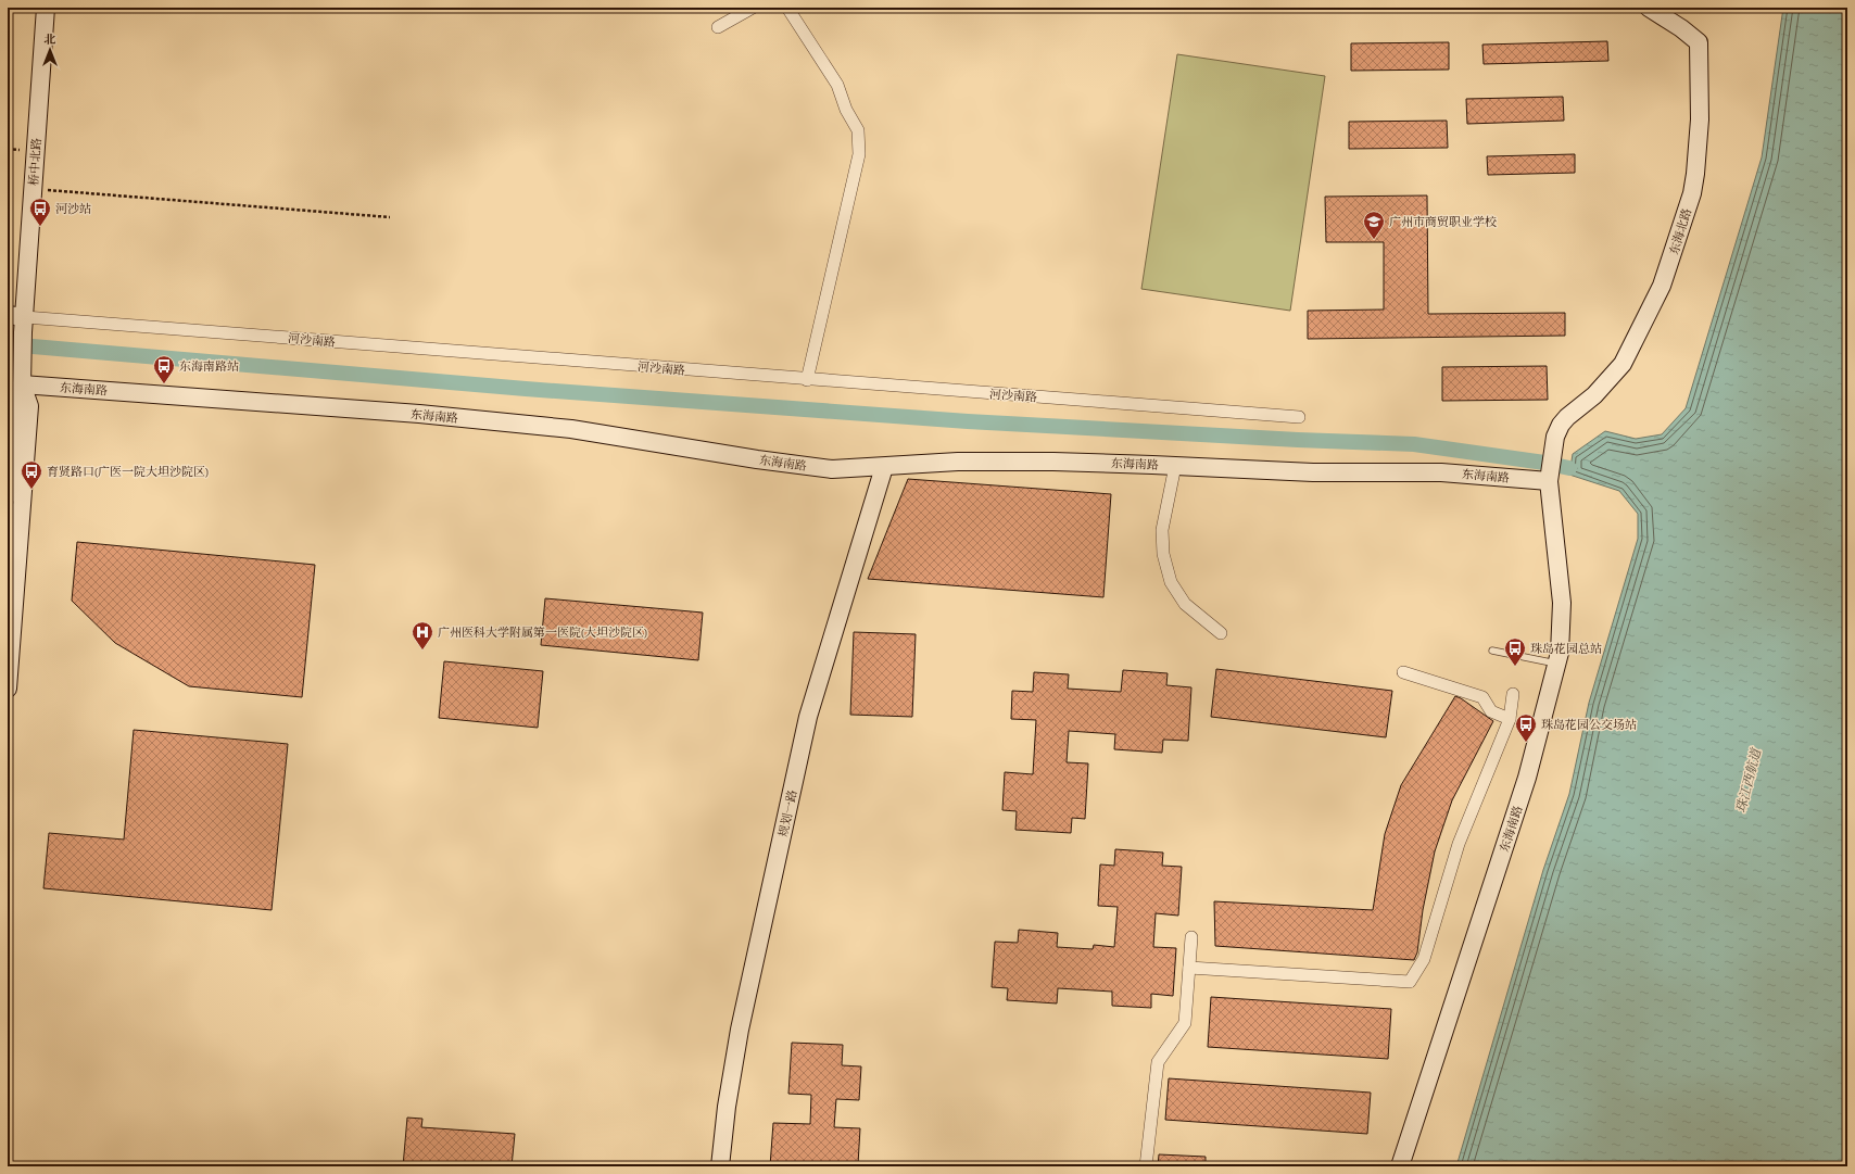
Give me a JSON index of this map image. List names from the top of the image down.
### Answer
{
  "streets": {
    "street": [
      "桥中北路",
      "东海北路",
      "河沙南路",
      "东海南路",
      "规划一路"
    ]
  },
  "crossings": [
    ["桥中北路", "河沙南路"],
    ["桥中北路", "东海南路"],
    ["东海北路", "东海南路"],
    ["东海南路", "规划一路"]
  ],
  "water": ["珠江西航道"],
  "places": {
    "bus stop": [
      "河沙站",
      "东海南路站",
      "育贤路口(广医一院大坦沙院区)",
      "珠岛花园总站",
      "珠岛花园公交场站"
    ],
    "school or university": ["广州市商贸职业学校"],
    "hospital": ["广州医科大学附属第一医院(大坦沙院区)"]
  },
  "north": "top"
}
